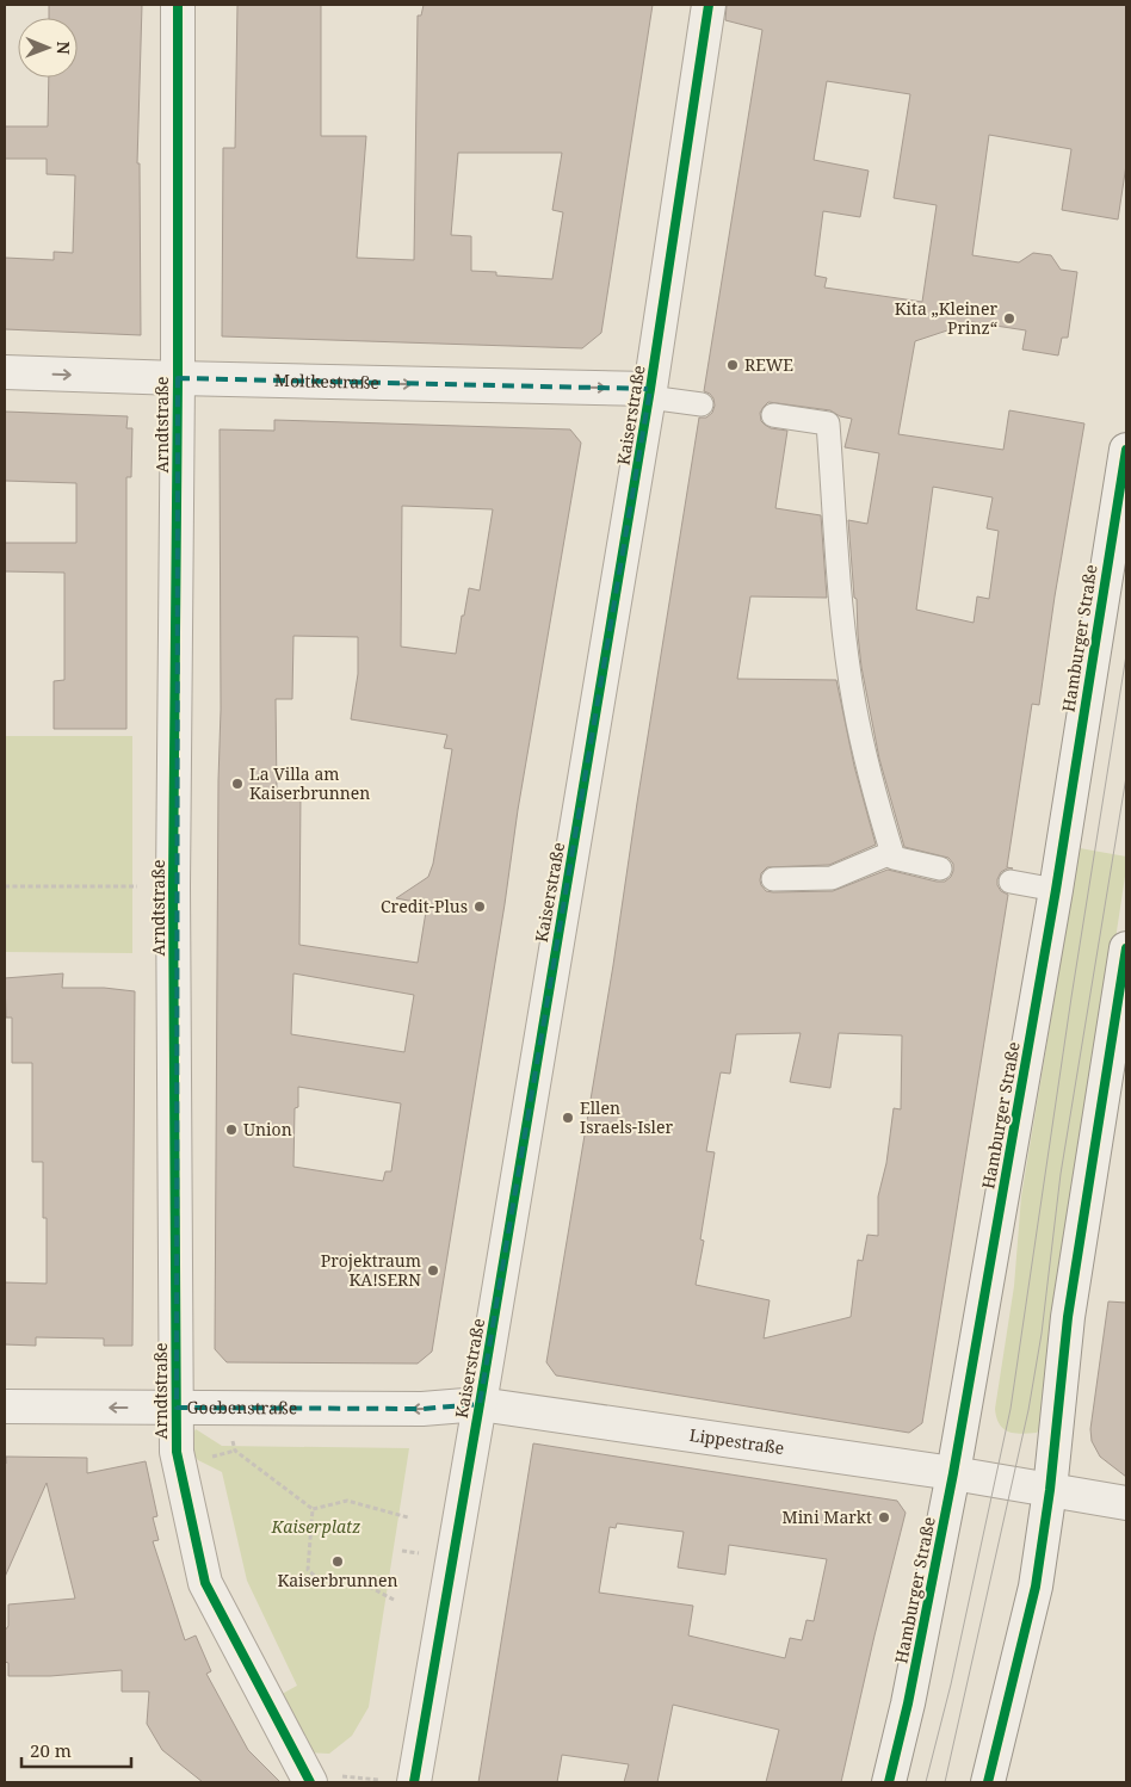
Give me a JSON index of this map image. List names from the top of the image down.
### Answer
{
  "streets": {
    "street": [
      "Moltkestraße",
      "Kaiserstraße",
      "Arndtstraße",
      "Hamburger Straße",
      "Goebenstraße",
      "Lippestraße"
    ]
  },
  "crossings": [
    ["Moltkestraße", "Kaiserstraße"],
    ["Moltkestraße", "Arndtstraße"],
    ["Kaiserstraße", "Goebenstraße"],
    ["Kaiserstraße", "Lippestraße"],
    ["Arndtstraße", "Goebenstraße"],
    ["Hamburger Straße", "Lippestraße"],
    ["Goebenstraße", "Lippestraße"]
  ],
  "one_way": ["Moltkestraße", "Goebenstraße"],
  "parks": ["Kaiserplatz"],
  "places": [
    "Kita „Kleiner Prinz“",
    "REWE",
    "La Villa am Kaiserbrunnen",
    "Credit-Plus",
    "Ellen Israels-Isler",
    "Union",
    "Projektraum KA!SERN",
    "Mini Markt",
    "Kaiserbrunnen"
  ],
  "scale_bar": "20 m",
  "north": "right"
}
